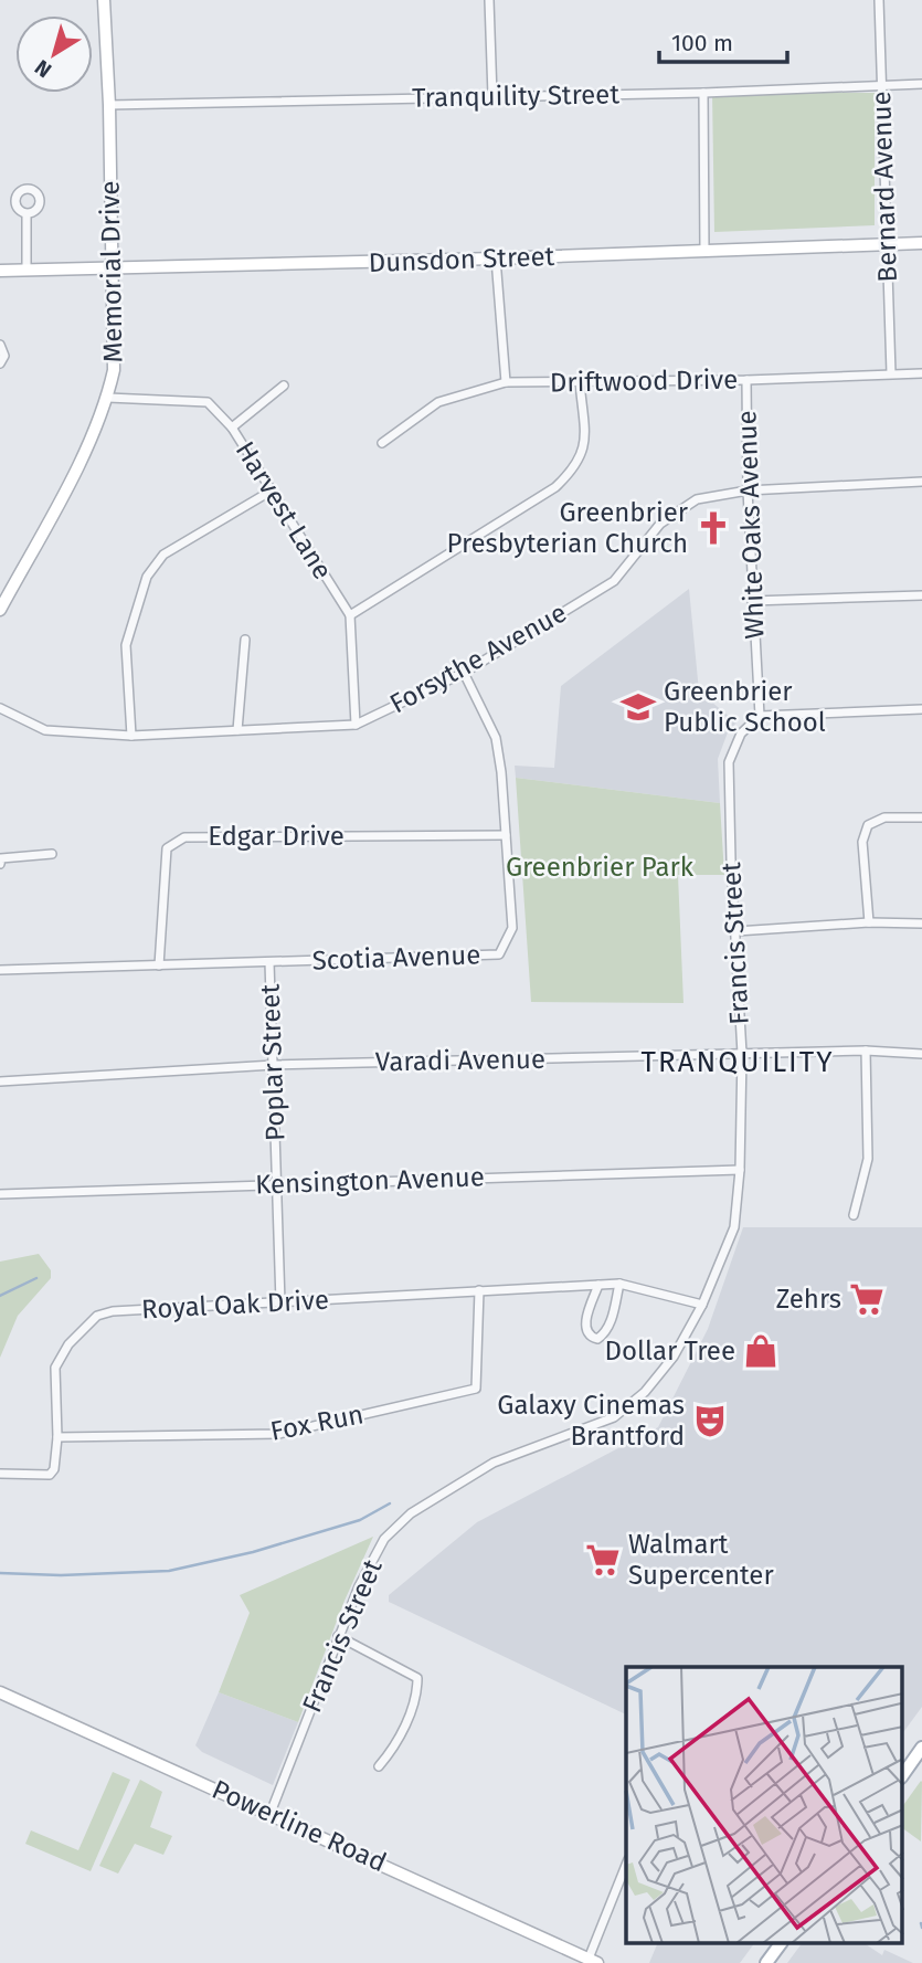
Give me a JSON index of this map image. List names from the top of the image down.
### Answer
{
  "streets": {
    "main road": ["Dunsdon Street", "Memorial Drive", "Powerline Road"],
    "street": [
      "Tranquility Street",
      "Bernard Avenue",
      "Driftwood Drive",
      "Harvest Lane",
      "White Oaks Avenue",
      "Forsythe Avenue",
      "Edgar Drive",
      "Francis Street",
      "Scotia Avenue",
      "Varadi Avenue",
      "Poplar Street",
      "Kensington Avenue",
      "Royal Oak Drive",
      "Fox Run"
    ]
  },
  "crossings": [
    ["Tranquility Street", "Bernard Avenue"],
    ["Tranquility Street", "Memorial Drive"],
    ["Bernard Avenue", "Dunsdon Street"],
    ["Bernard Avenue", "Driftwood Drive"],
    ["Dunsdon Street", "Memorial Drive"],
    ["Memorial Drive", "Harvest Lane"],
    ["Driftwood Drive", "White Oaks Avenue"],
    ["Harvest Lane", "Forsythe Avenue"],
    ["White Oaks Avenue", "Forsythe Avenue"],
    ["White Oaks Avenue", "Francis Street"],
    ["Forsythe Avenue", "Scotia Avenue"],
    ["Edgar Drive", "Scotia Avenue"],
    ["Francis Street", "Varadi Avenue"],
    ["Francis Street", "Kensington Avenue"],
    ["Francis Street", "Royal Oak Drive"],
    ["Francis Street", "Powerline Road"],
    ["Scotia Avenue", "Poplar Street"],
    ["Varadi Avenue", "Poplar Street"],
    ["Poplar Street", "Kensington Avenue"],
    ["Poplar Street", "Royal Oak Drive"],
    ["Royal Oak Drive", "Fox Run"]
  ],
  "districts": ["TRANQUILITY"],
  "parks": ["Greenbrier Park"],
  "places": {
    "church": ["Greenbrier Presbyterian Church"],
    "school or university": ["Greenbrier Public School"],
    "supermarket": ["Zehrs", "Walmart Supercenter"],
    "shop": ["Dollar Tree"],
    "theatre": ["Galaxy Cinemas Brantford"]
  },
  "scale_bar": "100 m",
  "north": "bottom left"
}
